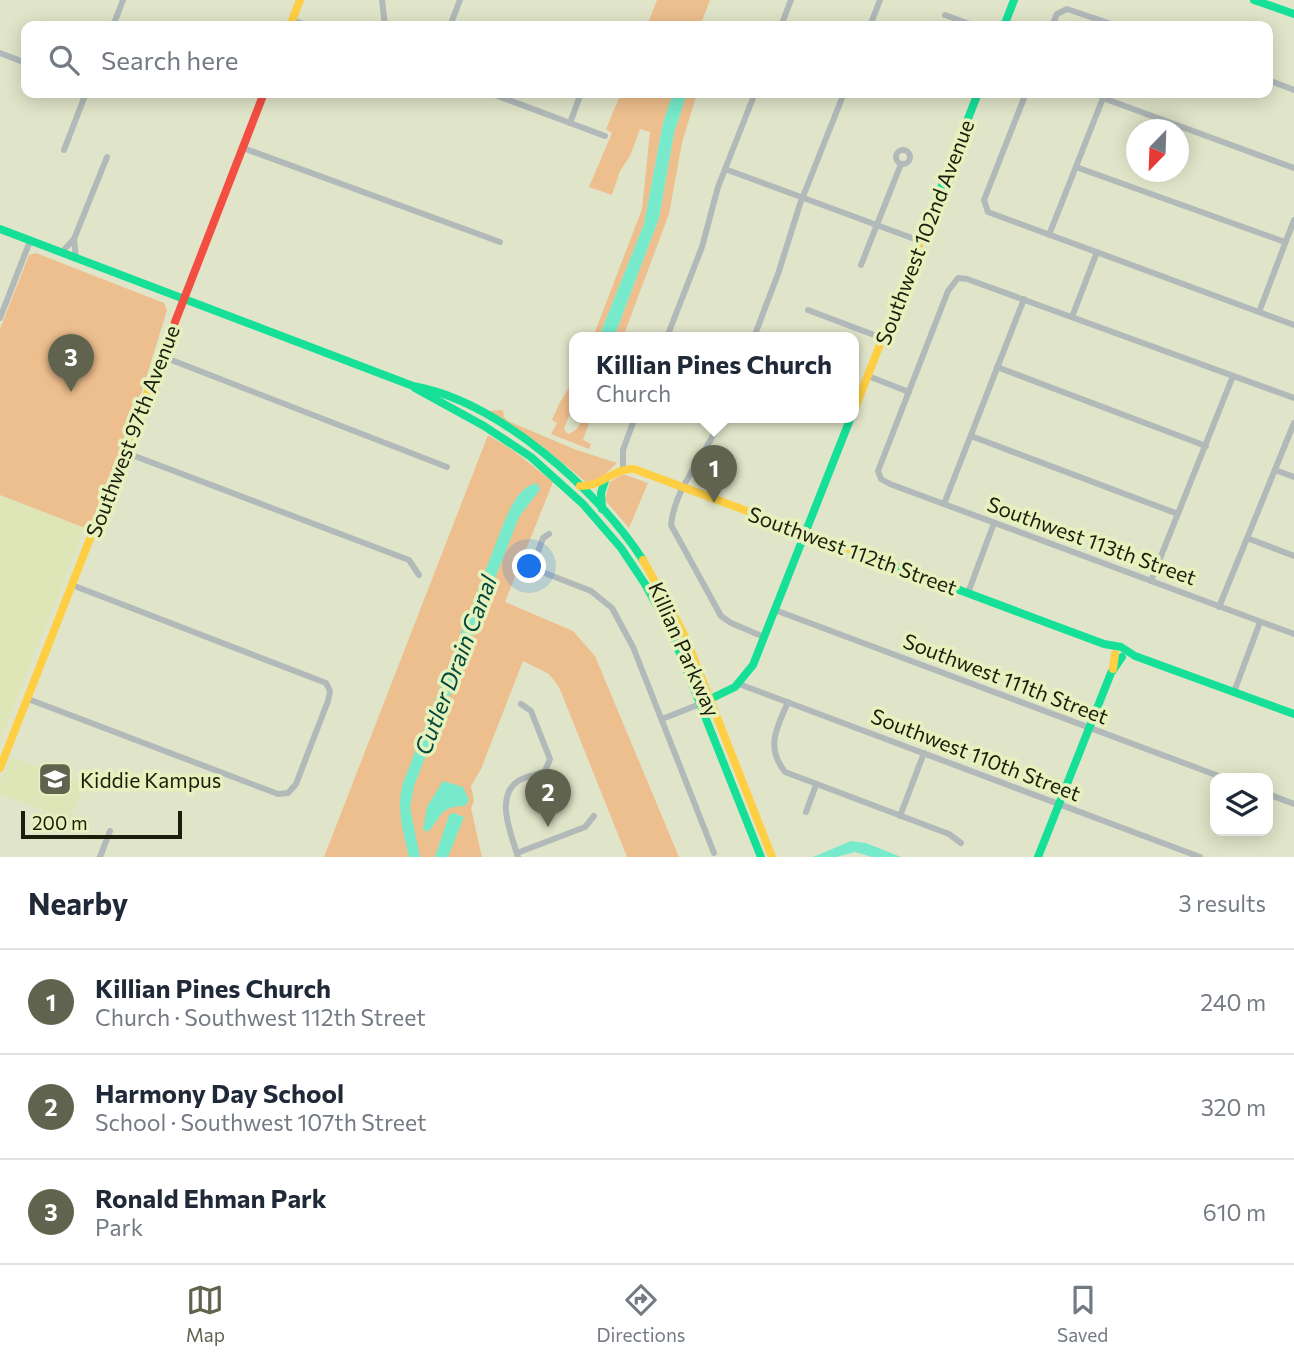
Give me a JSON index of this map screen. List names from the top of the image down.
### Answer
{
  "streets": {
    "street": [
      "Southwest 102nd Avenue",
      "Southwest 97th Avenue",
      "Southwest 113th Street",
      "Southwest 112th Street",
      "Killian Parkway",
      "Southwest 111th Street",
      "Southwest 110th Street"
    ]
  },
  "crossings": [
    ["Southwest 97th Avenue", "Killian Parkway"]
  ],
  "water": ["Cutler Drain Canal"],
  "places": {
    "school or university": ["Kiddie Kampus"]
  },
  "scale_bar": "200 m",
  "north": "bottom left",
  "page": {
    "search": "Search here",
    "popup": ["Killian Pines Church", "Church"],
    "pins": ["3", "1", "2"],
    "scale": "200 m",
    "heading": ["Nearby", "3 results"],
    "list": [
      {
        "mark": "1",
        "name": "Killian Pines Church",
        "note": "Church · Southwest 112th Street",
        "value": "240 m"
      },
      {
        "mark": "2",
        "name": "Harmony Day School",
        "note": "School · Southwest 107th Street",
        "value": "320 m"
      },
      {
        "mark": "3",
        "name": "Ronald Ehman Park",
        "note": "Park",
        "value": "610 m"
      }
    ],
    "nav": ["Map", "Directions", "Saved"]
  }
}
